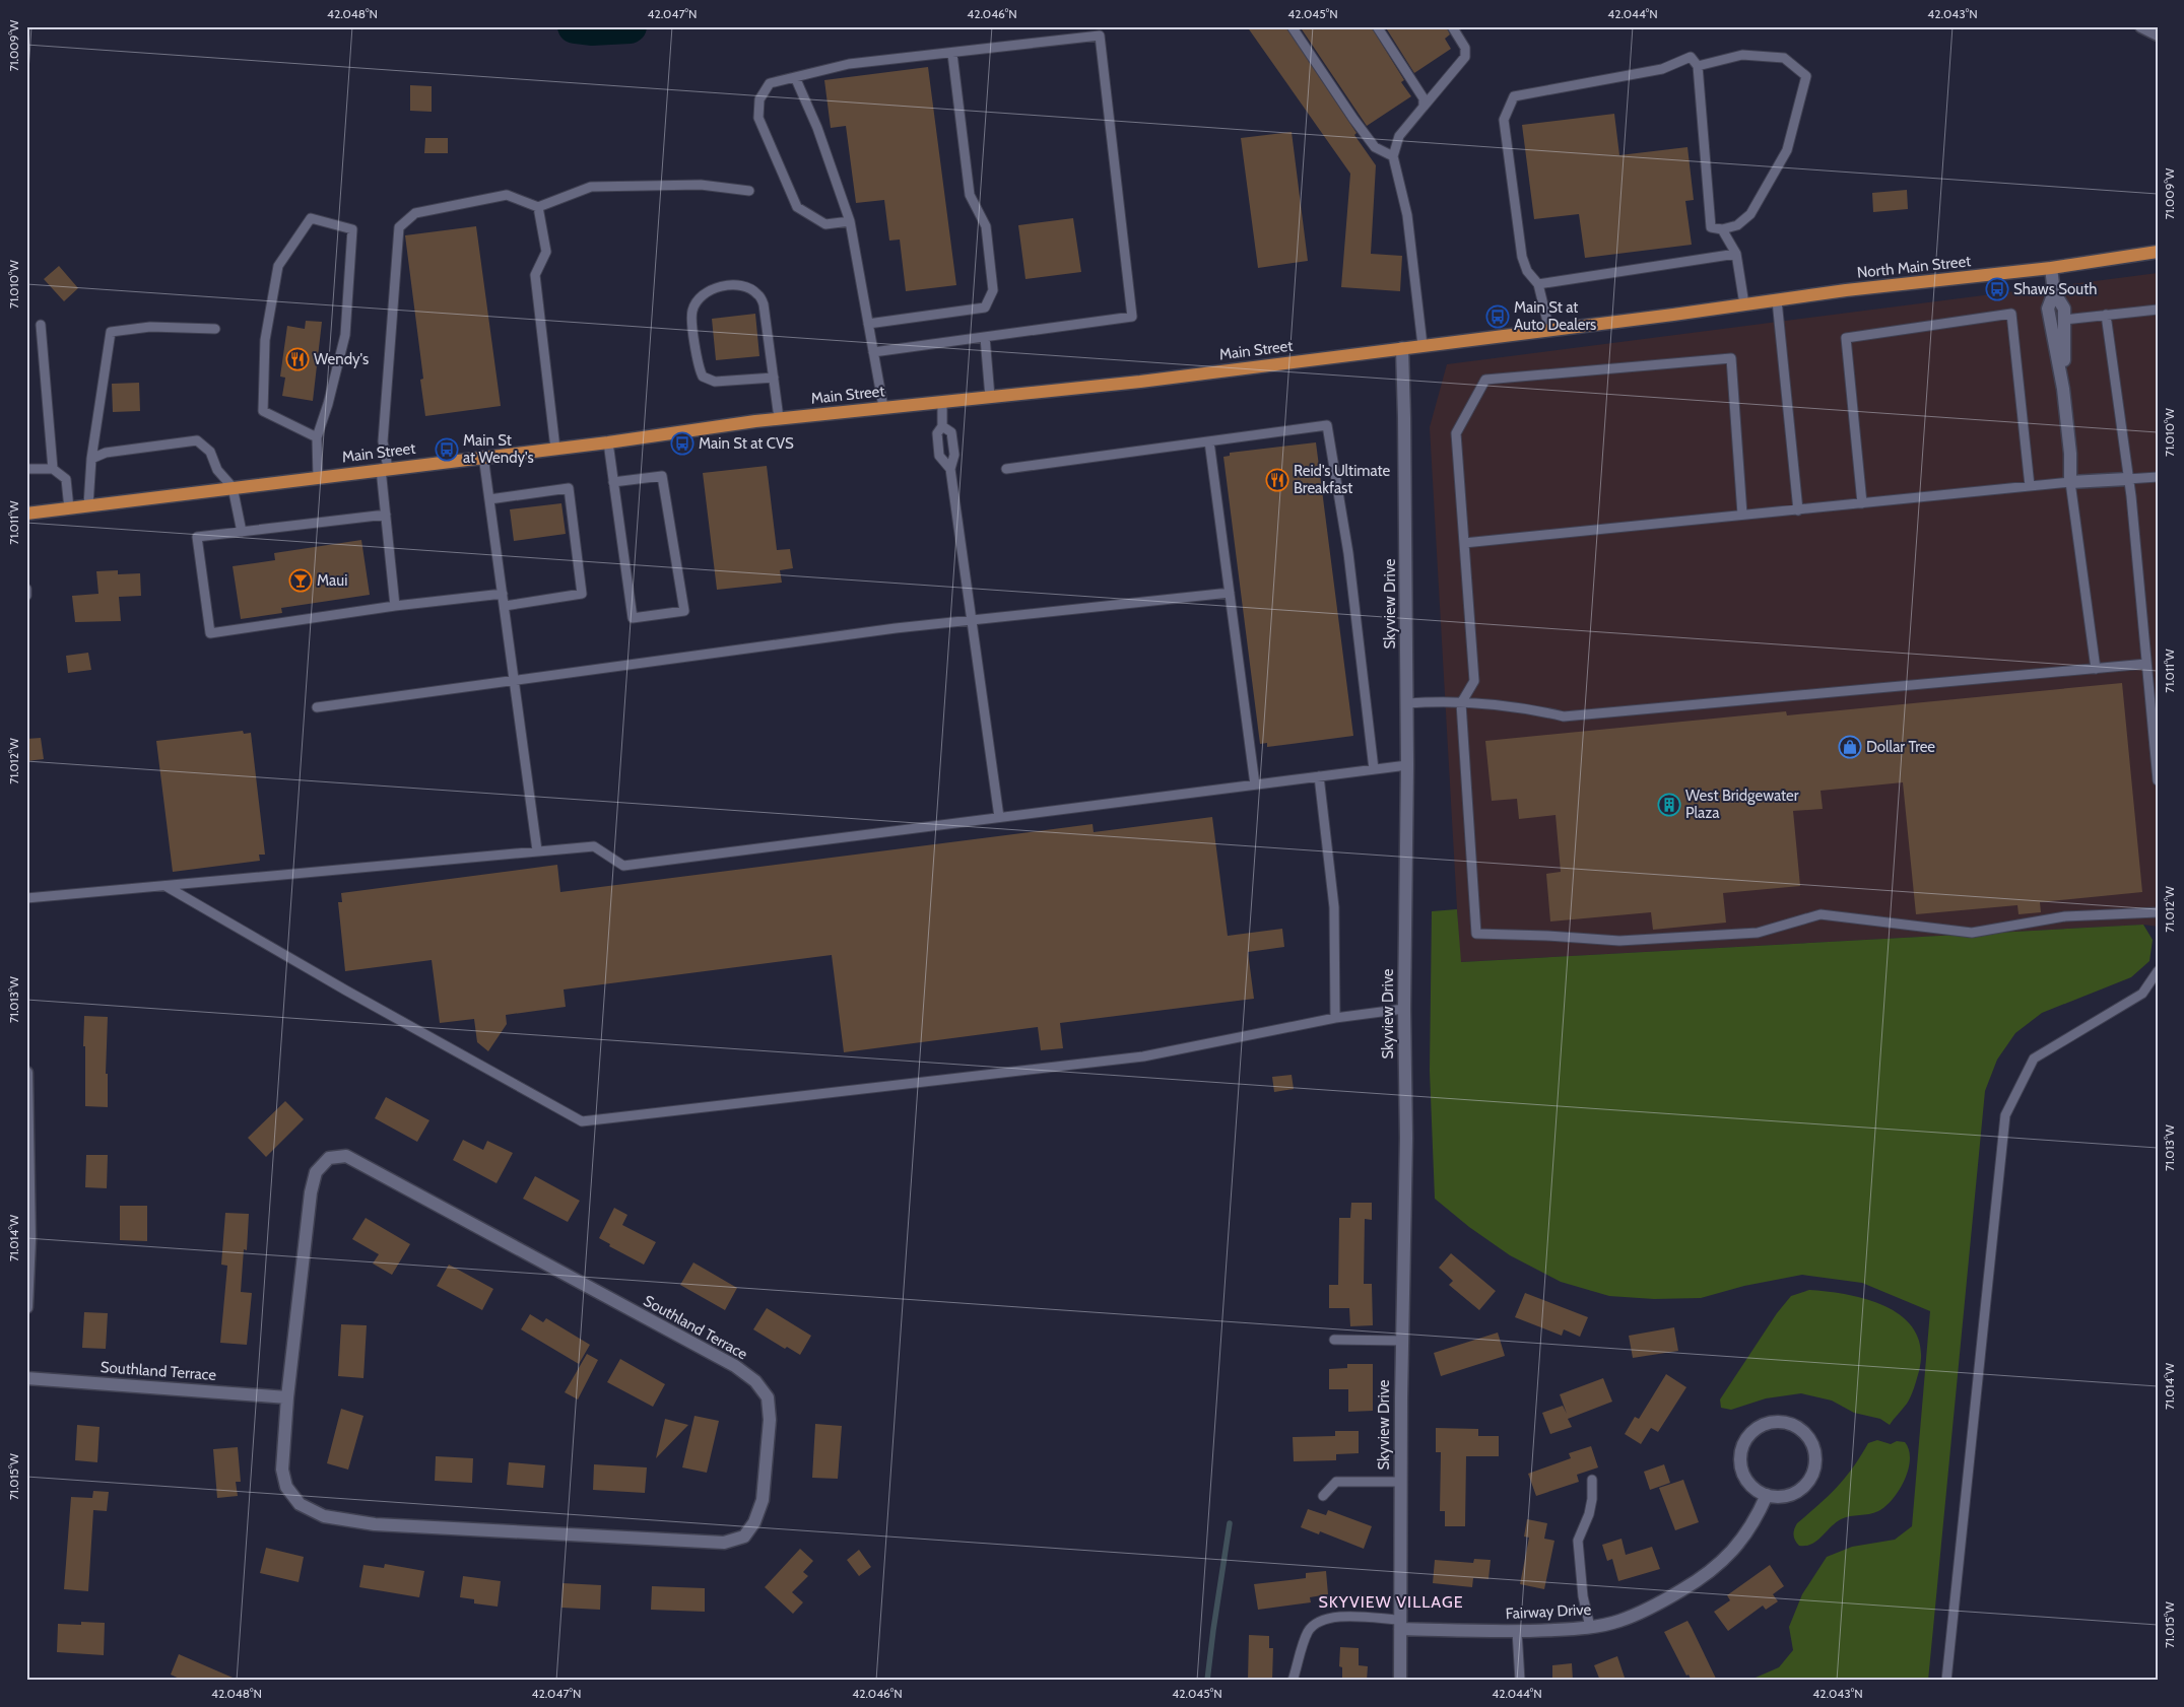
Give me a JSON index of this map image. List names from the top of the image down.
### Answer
{
  "streets": {
    "main road": ["North Main Street", "Main Street"],
    "street": ["Skyview Drive", "Southland Terrace", "Fairway Drive"]
  },
  "crossings": [
    ["North Main Street", "Main Street"],
    ["Main Street", "Skyview Drive"],
    ["Skyview Drive", "Fairway Drive"]
  ],
  "districts": ["SKYVIEW VILLAGE"],
  "places": {
    "bus stop": [
      "Shaws South",
      "Main St at Auto Dealers",
      "Main St at CVS",
      "Main St at Wendy's"
    ],
    "restaurant": ["Wendy's", "Reid's Ultimate Breakfast"],
    "bar": ["Maui"],
    "shop": ["Dollar Tree"],
    "building": ["West Bridgewater Plaza"]
  },
  "coordinates": [
    "42.048°N",
    "42.047°N",
    "42.046°N",
    "42.045°N",
    "42.044°N",
    "42.043°N",
    "71.009°W",
    "71.010°W",
    "71.011°W",
    "71.012°W",
    "71.013°W",
    "71.014°W",
    "71.015°W"
  ]
}
